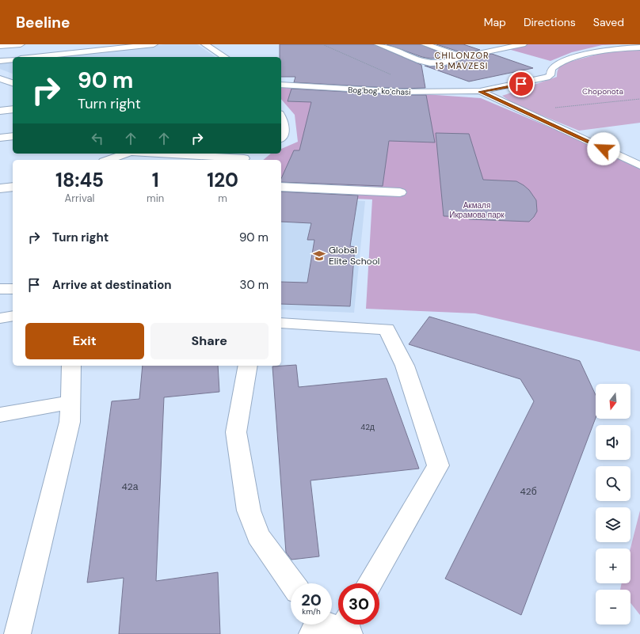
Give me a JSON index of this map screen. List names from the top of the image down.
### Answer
{
  "streets": {
    "street": ["Bogʻbogʻ koʻchasi"]
  },
  "districts": ["CHILONZOR 13 MAVZESI"],
  "parks": ["Choponota", "Акмаля Икрамова парк"],
  "places": {
    "school or university": ["Global Elite School"]
  },
  "house_numbers": ["42д", "42а", "42б"],
  "north": "bottom",
  "page": {
    "header": "Beeline",
    "nav": ["Map", "Directions", "Saved"],
    "turn": ["90 m", "Turn right"],
    "eta": [
      "18:45",
      "Arrival",
      "1",
      "min",
      "120",
      "m"
    ],
    "list": [
      {
        "name": "Turn right",
        "value": "90 m"
      },
      {
        "name": "Arrive at destination",
        "value": "30 m"
      }
    ],
    "buttons": ["Exit", "Share"],
    "map_buttons": ["+", "−"],
    "speed": "20 km/h",
    "limit": "30"
  }
}
